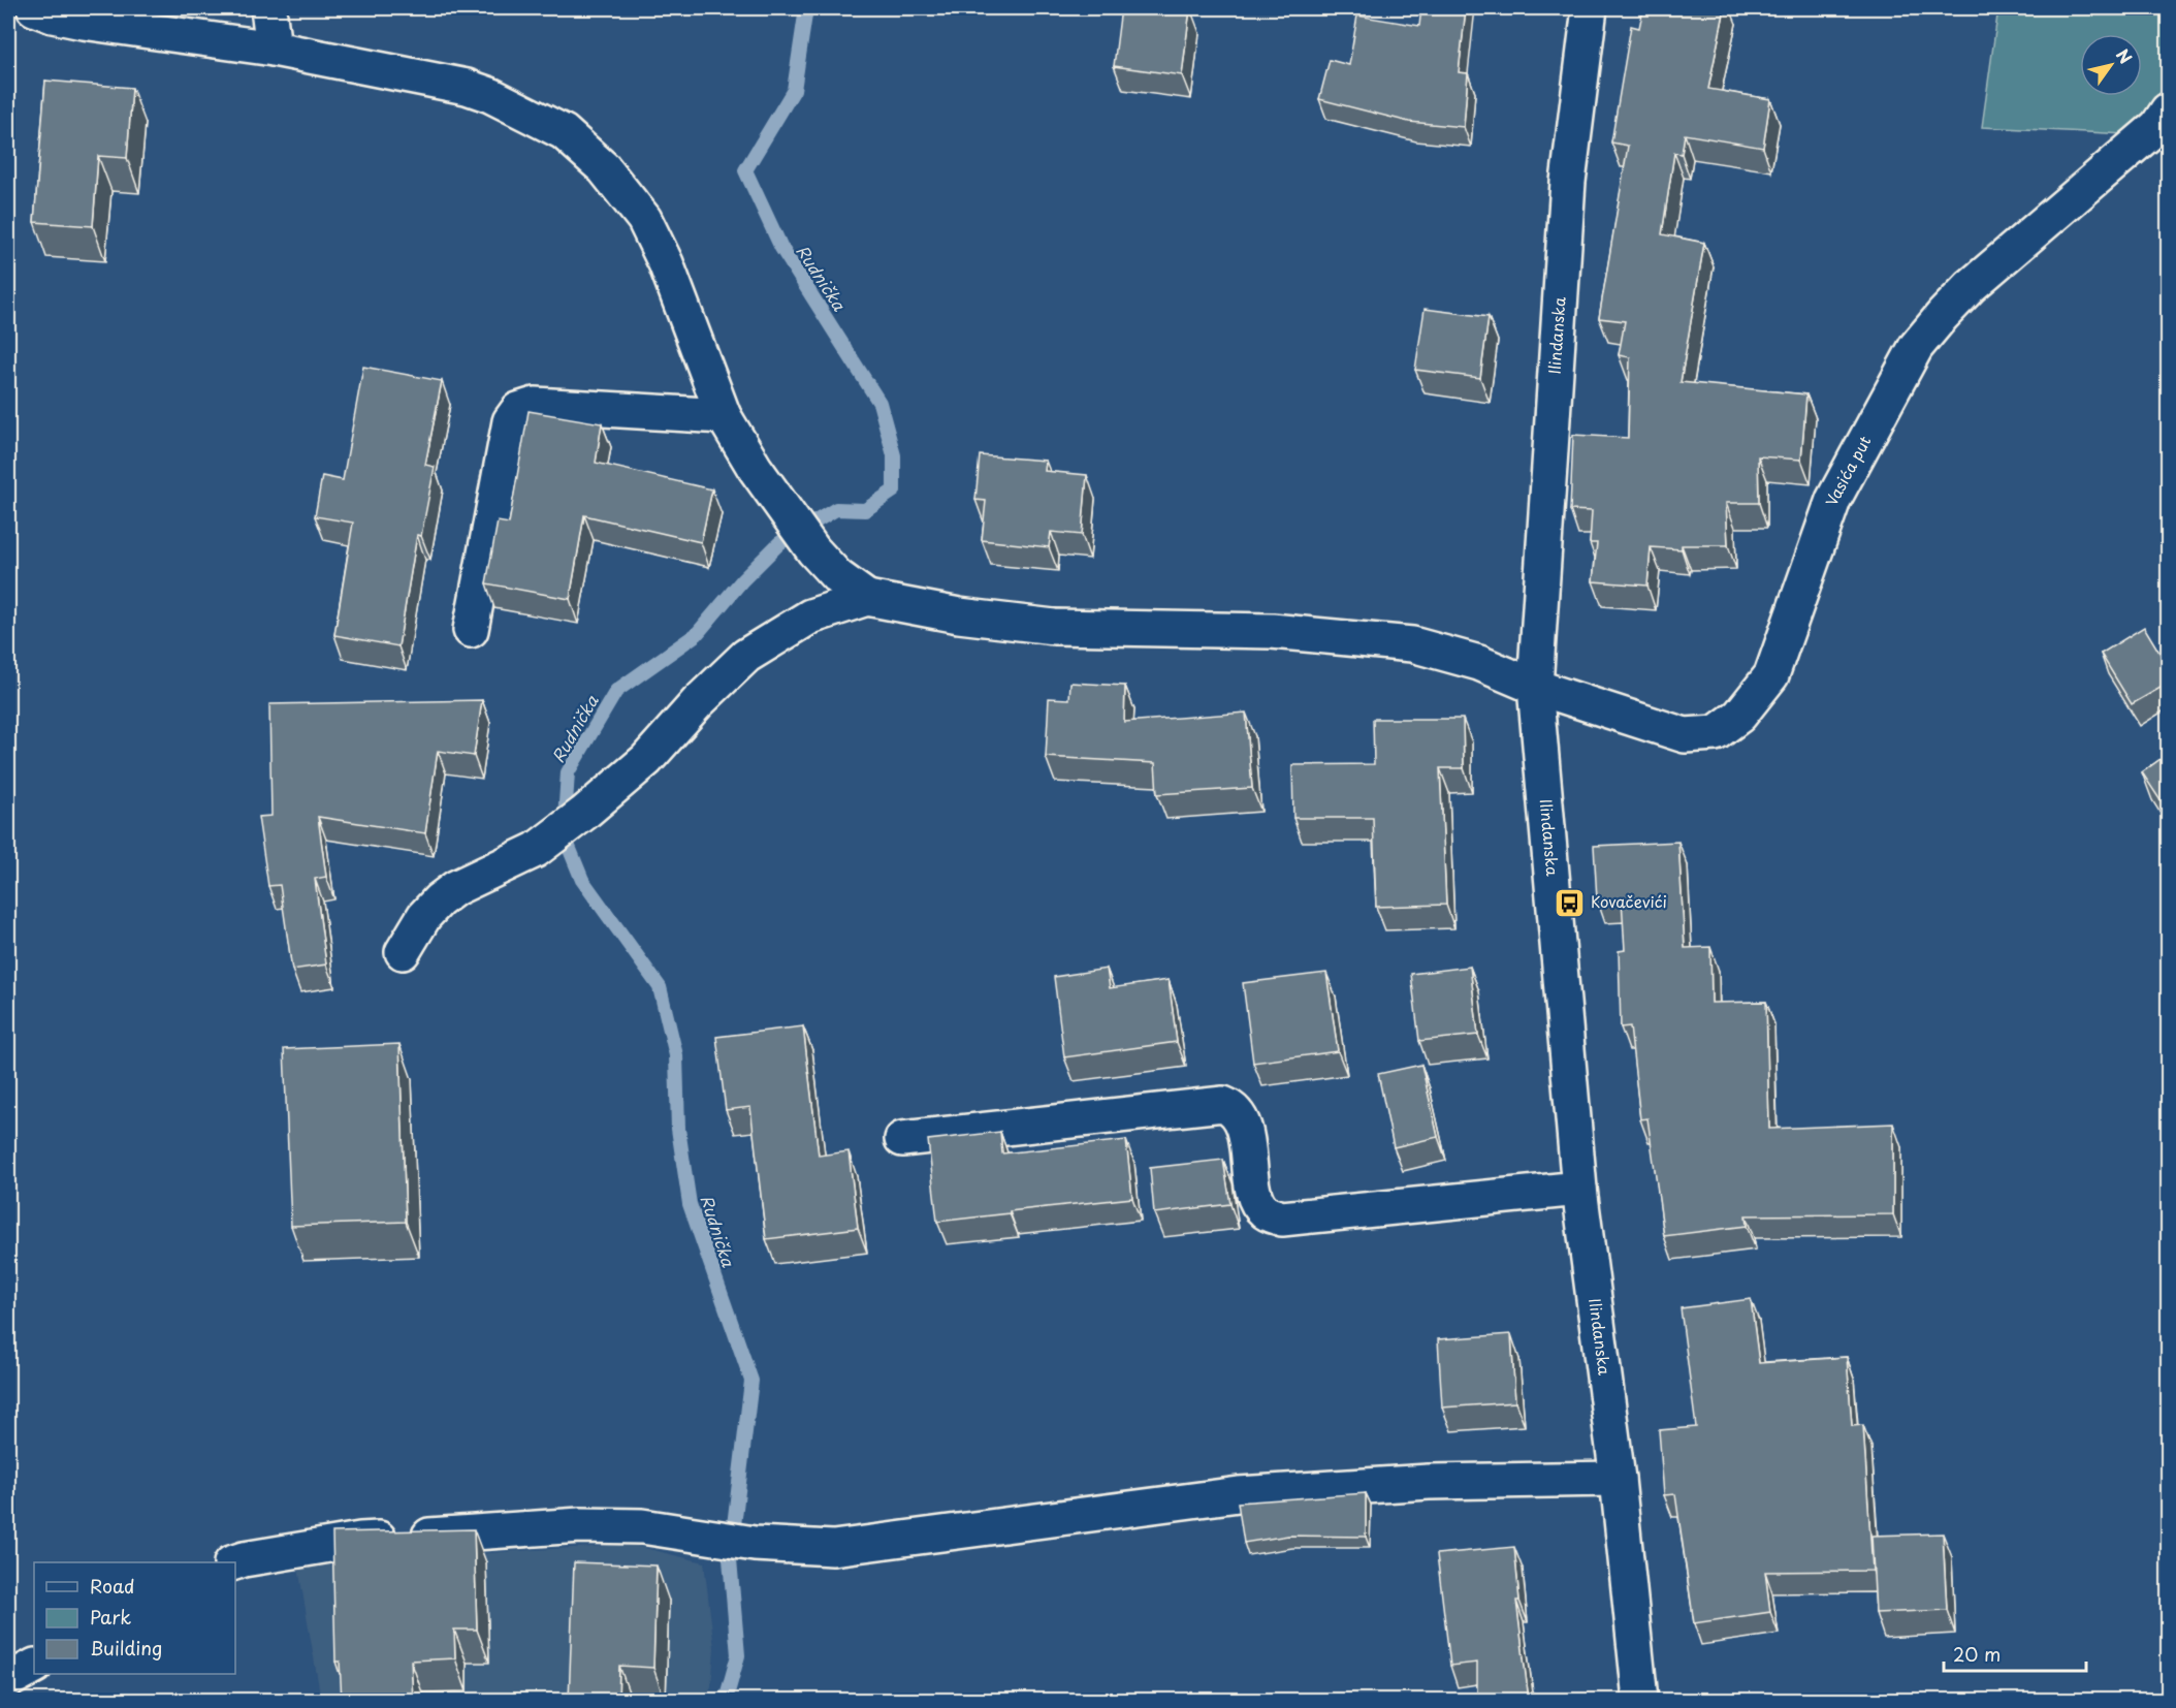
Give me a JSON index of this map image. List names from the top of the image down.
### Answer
{
  "streets": {
    "street": ["Ilindanska", "Vasića put"]
  },
  "crossings": [
    ["Ilindanska", "Vasića put"]
  ],
  "water": ["Rudnička"],
  "places": {
    "bus stop": ["Kovačevići"]
  },
  "legend": ["Road", "Park", "Building"],
  "scale_bar": "20 m",
  "north": "top right"
}
